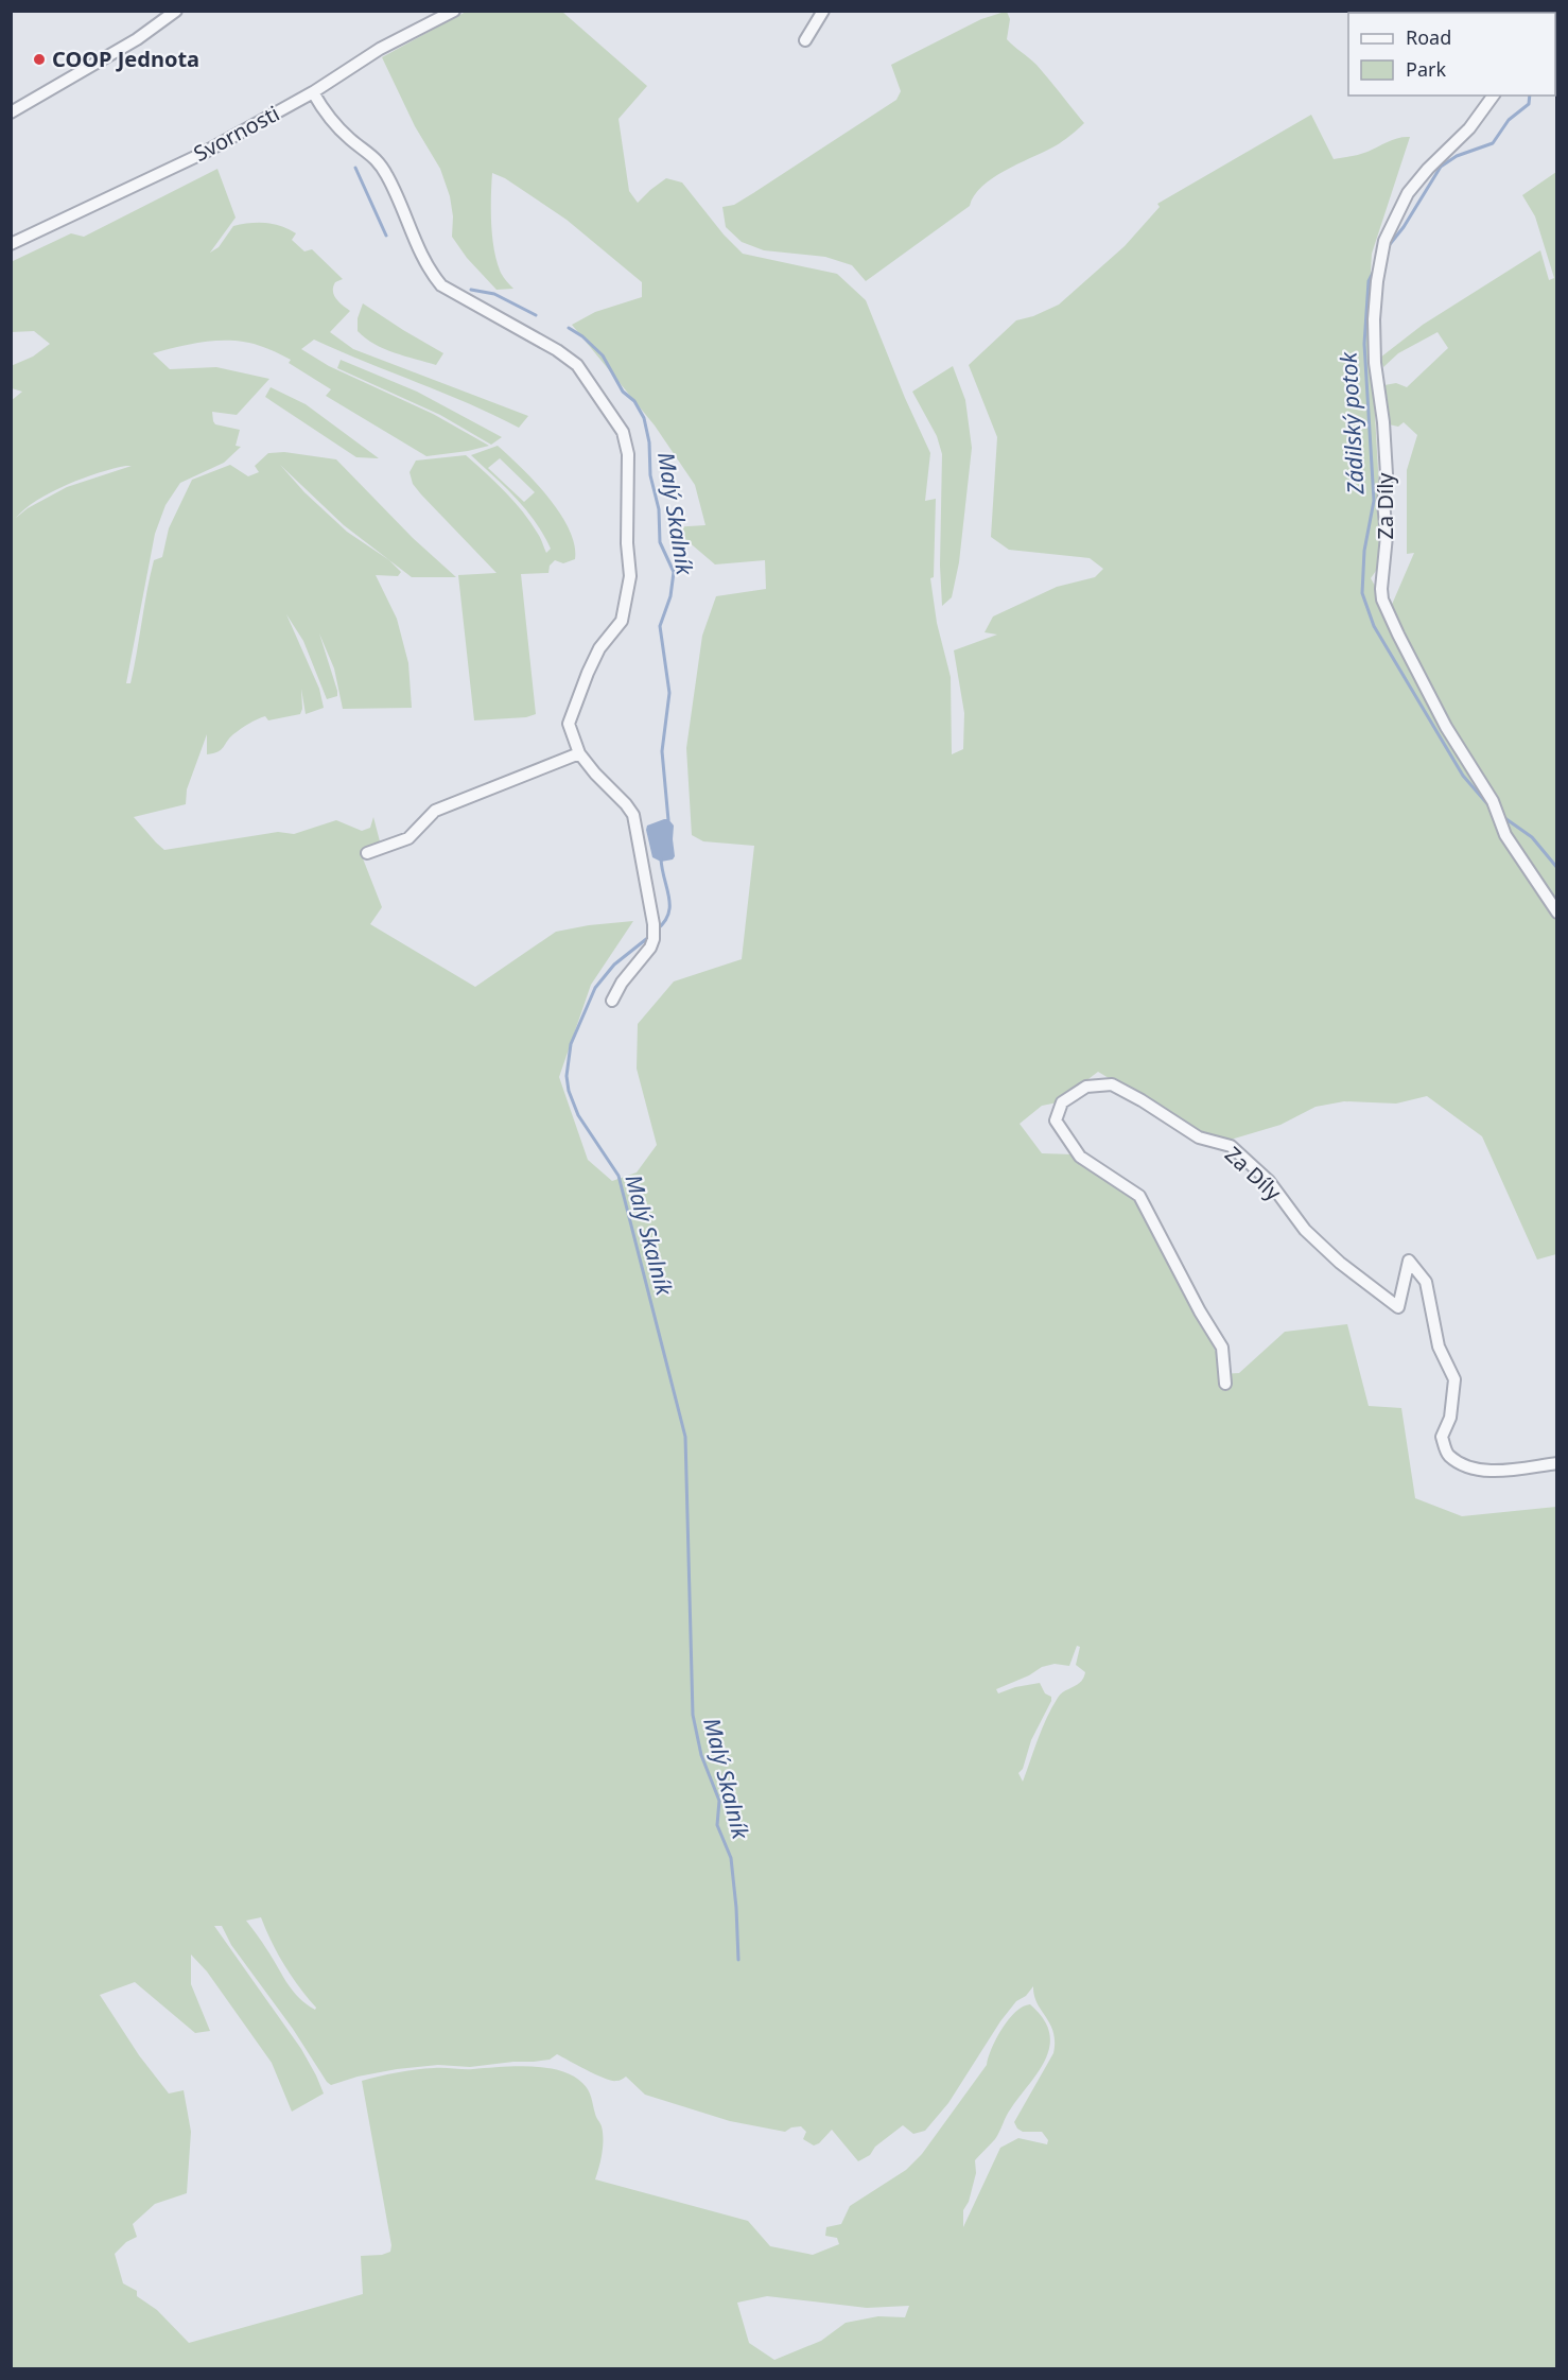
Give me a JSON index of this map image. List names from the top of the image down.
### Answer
{
  "streets": {
    "street": ["Svornosti", "Za Díly"]
  },
  "water": ["Zádilský potok", "Malý Skalník"],
  "places": ["COOP Jednota"],
  "legend": ["Road", "Park"]
}
